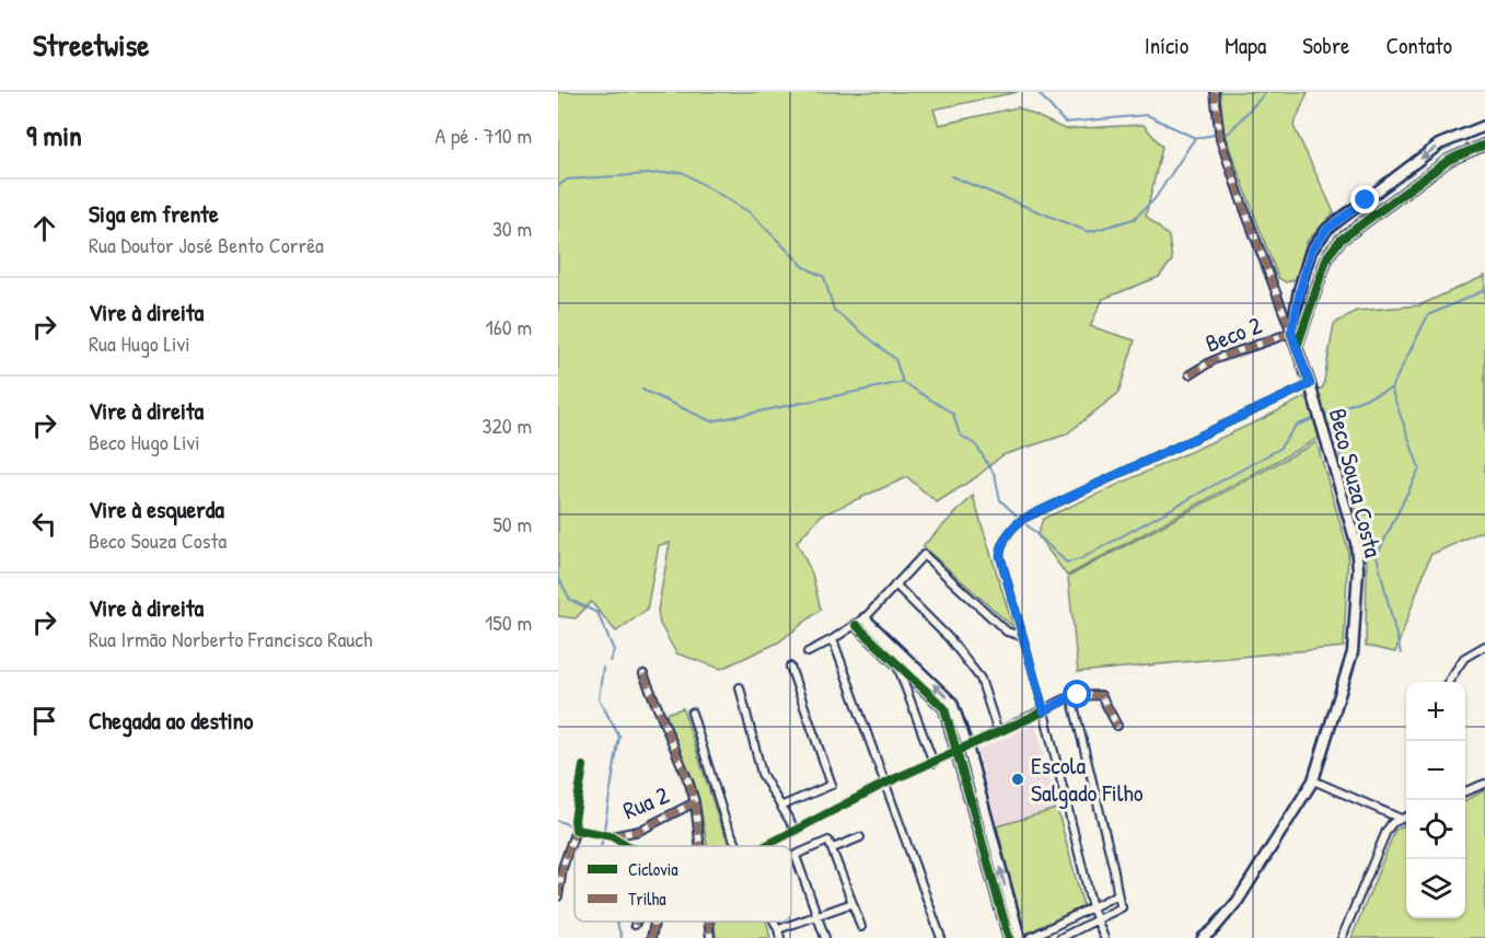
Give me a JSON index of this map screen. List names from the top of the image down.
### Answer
{
  "streets": {
    "street": ["Beco 2", "Beco Souza Costa", "Rua 2"]
  },
  "crossings": [
    ["Beco 2", "Beco Souza Costa"]
  ],
  "places": ["Escola Salgado Filho"],
  "legend": ["Ciclovia", "Trilha"],
  "page": {
    "header": "Streetwise",
    "nav": [
      "Início",
      "Mapa",
      "Sobre",
      "Contato"
    ],
    "heading": ["9 min", "A pé · 710 m"],
    "list": [
      ["Siga em frente", "Rua Doutor José Bento Corrêa", "30 m"],
      ["Vire à direita", "Rua Hugo Livi", "160 m"],
      ["Vire à direita", "Beco Hugo Livi", "320 m"],
      ["Vire à esquerda", "Beco Souza Costa", "50 m"],
      ["Vire à direita", "Rua Irmão Norberto Francisco Rauch", "150 m"],
      "Chegada ao destino"
    ],
    "map_buttons": ["+", "−"]
  }
}
